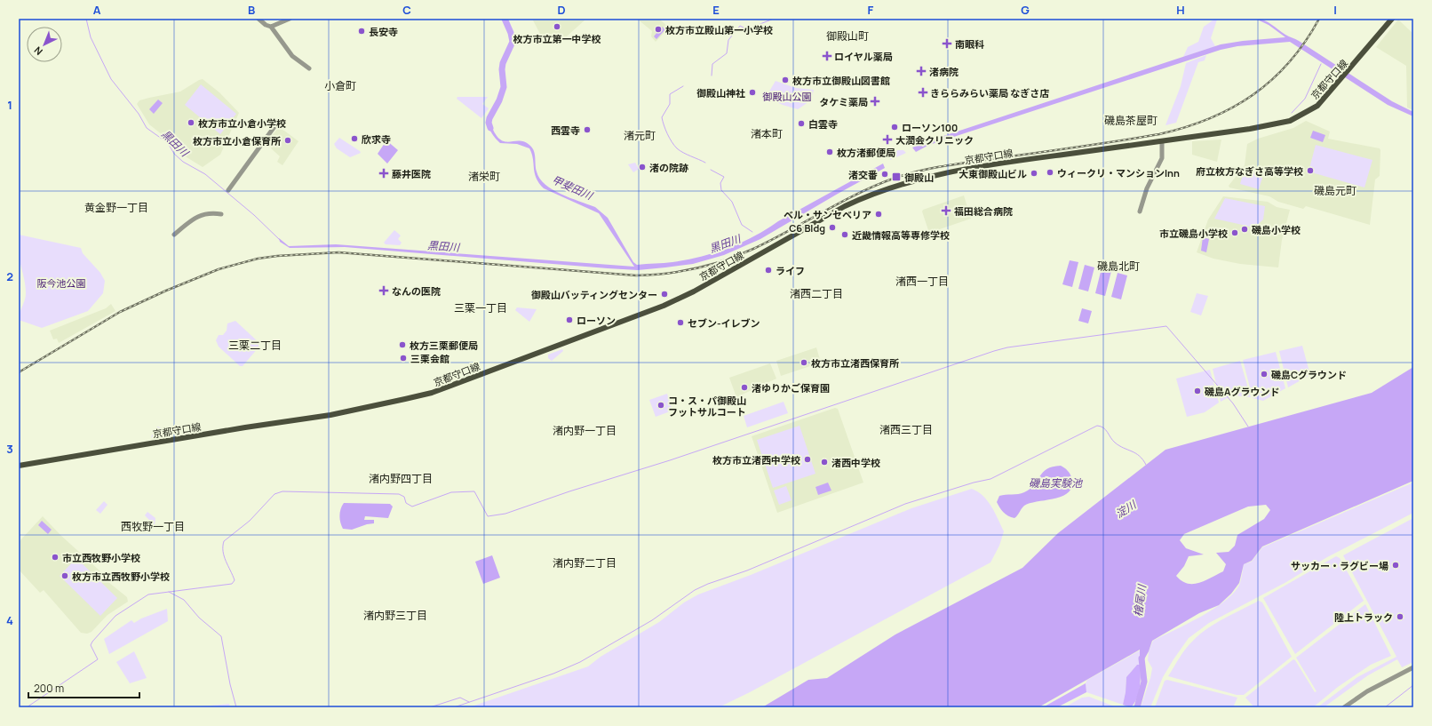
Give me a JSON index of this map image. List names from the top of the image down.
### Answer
{
  "streets": {
    "main road": ["京都守口線"]
  },
  "districts": [
    "御殿山町",
    "小倉町",
    "磯島茶屋町",
    "渚本町",
    "渚元町",
    "渚栄町",
    "磯島元町",
    "黄金野一丁目",
    "磯島北町",
    "渚西一丁目",
    "渚西二丁目",
    "三栗一丁目",
    "三栗二丁目",
    "渚西三丁目",
    "渚内野一丁目",
    "渚内野四丁目",
    "西牧野一丁目",
    "渚内野二丁目",
    "渚内野三丁目"
  ],
  "water": [
    "黒田川",
    "甲斐田川",
    "磯島実験池",
    "淀川",
    "檜尾川"
  ],
  "parks": ["御殿山公園", "阪今池公園"],
  "places": {
    "other": [
      "枚方市立第一中学校",
      "枚方市立殿山第一小学校",
      "長安寺",
      "枚方市立御殿山図書館",
      "御殿山神社",
      "枚方市立小倉小学校",
      "白雲寺",
      "ローソン100",
      "西雲寺",
      "欣求寺",
      "枚方市立小倉保育所",
      "枚方渚郵便局",
      "渚の院跡",
      "府立枚方なぎさ高等学校",
      "ウィークリ・マンションInn",
      "大東御殿山ビル",
      "渚交番",
      "ベル・サンセベリア",
      "C6 Bldg",
      "磯島小学校",
      "市立磯島小学校",
      "近畿情報高等専修学校",
      "ライフ",
      "御殿山バッティングセンター",
      "ローソン",
      "セブン-イレブン",
      "枚方三栗郵便局",
      "三栗会館",
      "枚方市立渚西保育所",
      "磯島Cグラウンド",
      "渚ゆりかご保育園",
      "磯島Aグラウンド",
      "コ・ス・パ御殿山 フットサルコート",
      "枚方市立渚西中学校",
      "渚西中学校",
      "市立西牧野小学校",
      "サッカー・ラグビー場",
      "枚方市立西牧野小学校",
      "陸上トラック"
    ],
    "health": [
      "南眼科",
      "ロイヤル薬局",
      "渚病院",
      "きららみらい薬局 なぎさ店",
      "タケミ薬局",
      "大潤会クリニック",
      "藤井医院",
      "福田総合病院",
      "なんの医院"
    ],
    "transit": ["御殿山"]
  },
  "scale_bar": "200 m",
  "north": "bottom left",
  "grid": {
    "columns": [
      "A",
      "B",
      "C",
      "D",
      "E",
      "F",
      "G",
      "H",
      "I"
    ],
    "rows": [
      "1",
      "2",
      "3",
      "4"
    ]
  }
}
